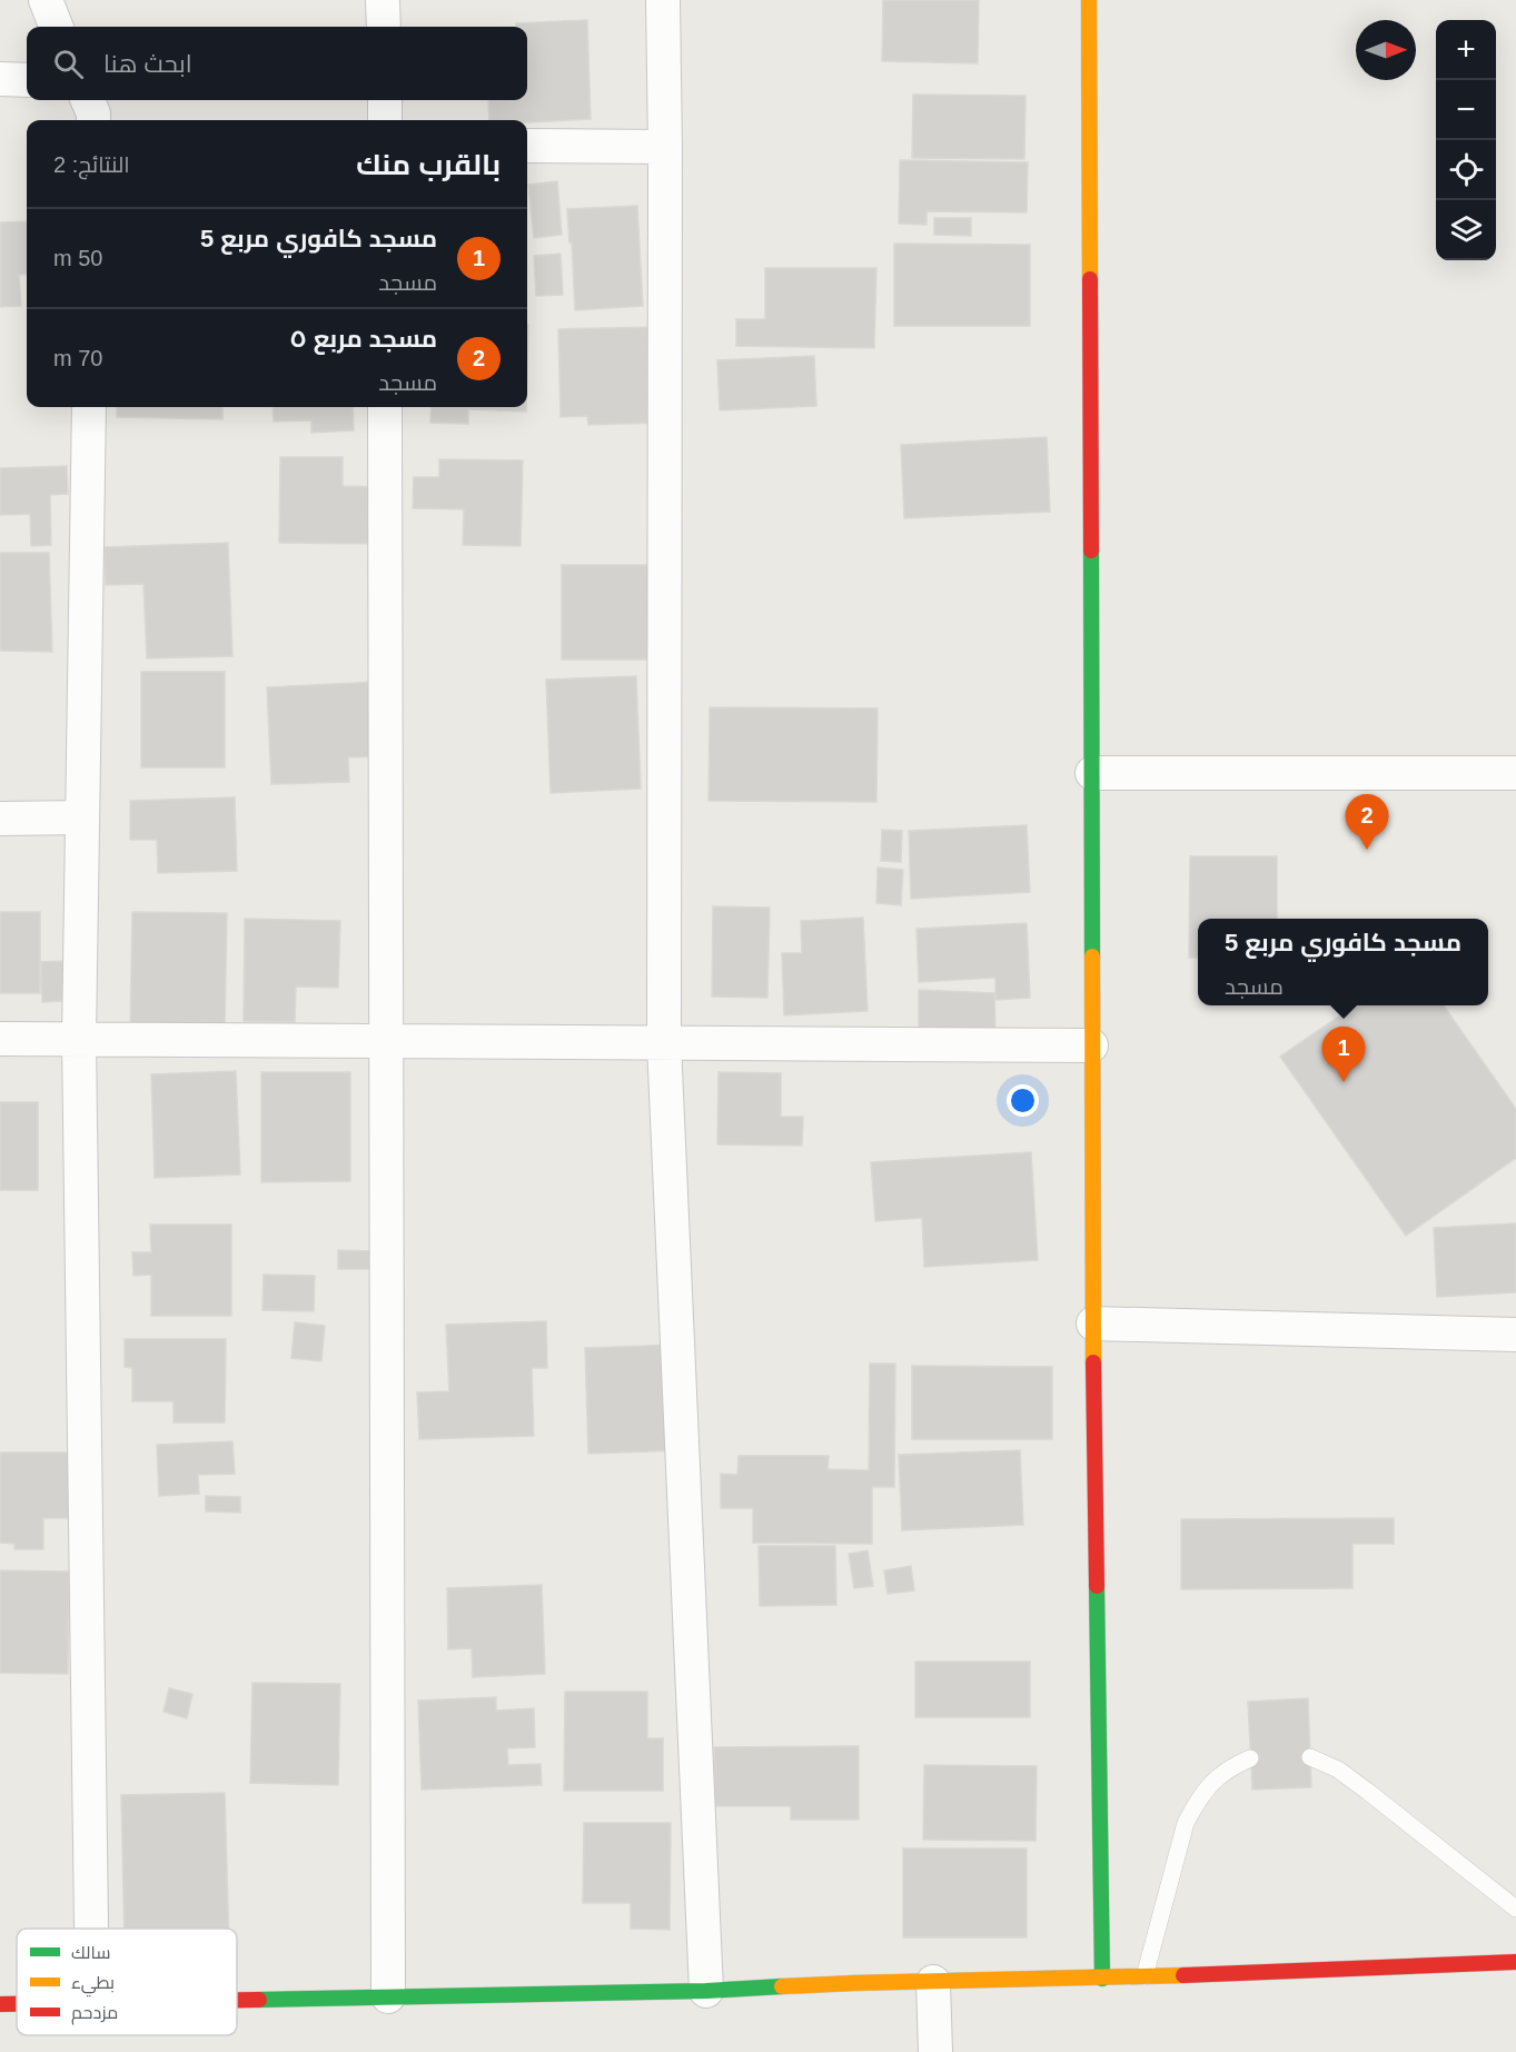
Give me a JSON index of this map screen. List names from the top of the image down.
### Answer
{
  "legend": ["سالك", "بطيء", "مزدحم"],
  "north": "right",
  "page": {
    "map_buttons": ["+", "−"],
    "search": "ابحث هنا",
    "heading": ["بالقرب منك", "النتائج: 2"],
    "list": [
      {
        "mark": "1",
        "name": "مسجد كافوري مربع 5",
        "note": "مسجد",
        "value": "50 m"
      },
      {
        "mark": "2",
        "name": "مسجد مربع ٥",
        "note": "مسجد",
        "value": "70 m"
      }
    ],
    "pins": ["2", "1"],
    "popup": ["مسجد كافوري مربع 5", "مسجد"]
  }
}
